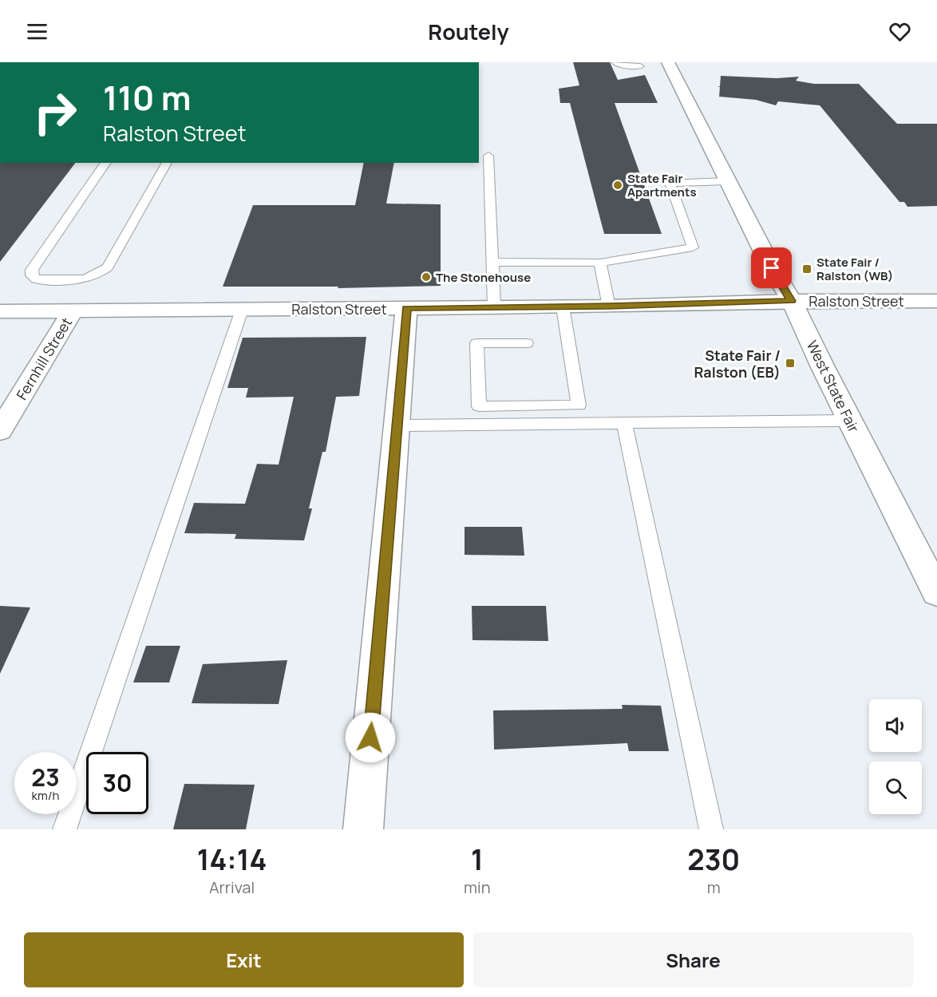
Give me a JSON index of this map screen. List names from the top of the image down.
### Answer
{
  "streets": {
    "street": ["Ralston Street", "Fernhill Street", "West State Fair"]
  },
  "crossings": [
    ["Ralston Street", "Fernhill Street"],
    ["Ralston Street", "West State Fair"]
  ],
  "places": {
    "other": ["State Fair Apartments", "The Stonehouse"],
    "transit": ["State Fair / Ralston (WB)", "State Fair / Ralston (EB)"]
  },
  "page": {
    "header": "Routely",
    "turn": ["110 m", "Ralston Street"],
    "speed": "23 km/h",
    "limit": "30",
    "eta": [
      "14:14",
      "Arrival",
      "1",
      "min",
      "230",
      "m"
    ],
    "buttons": ["Exit", "Share"]
  }
}
